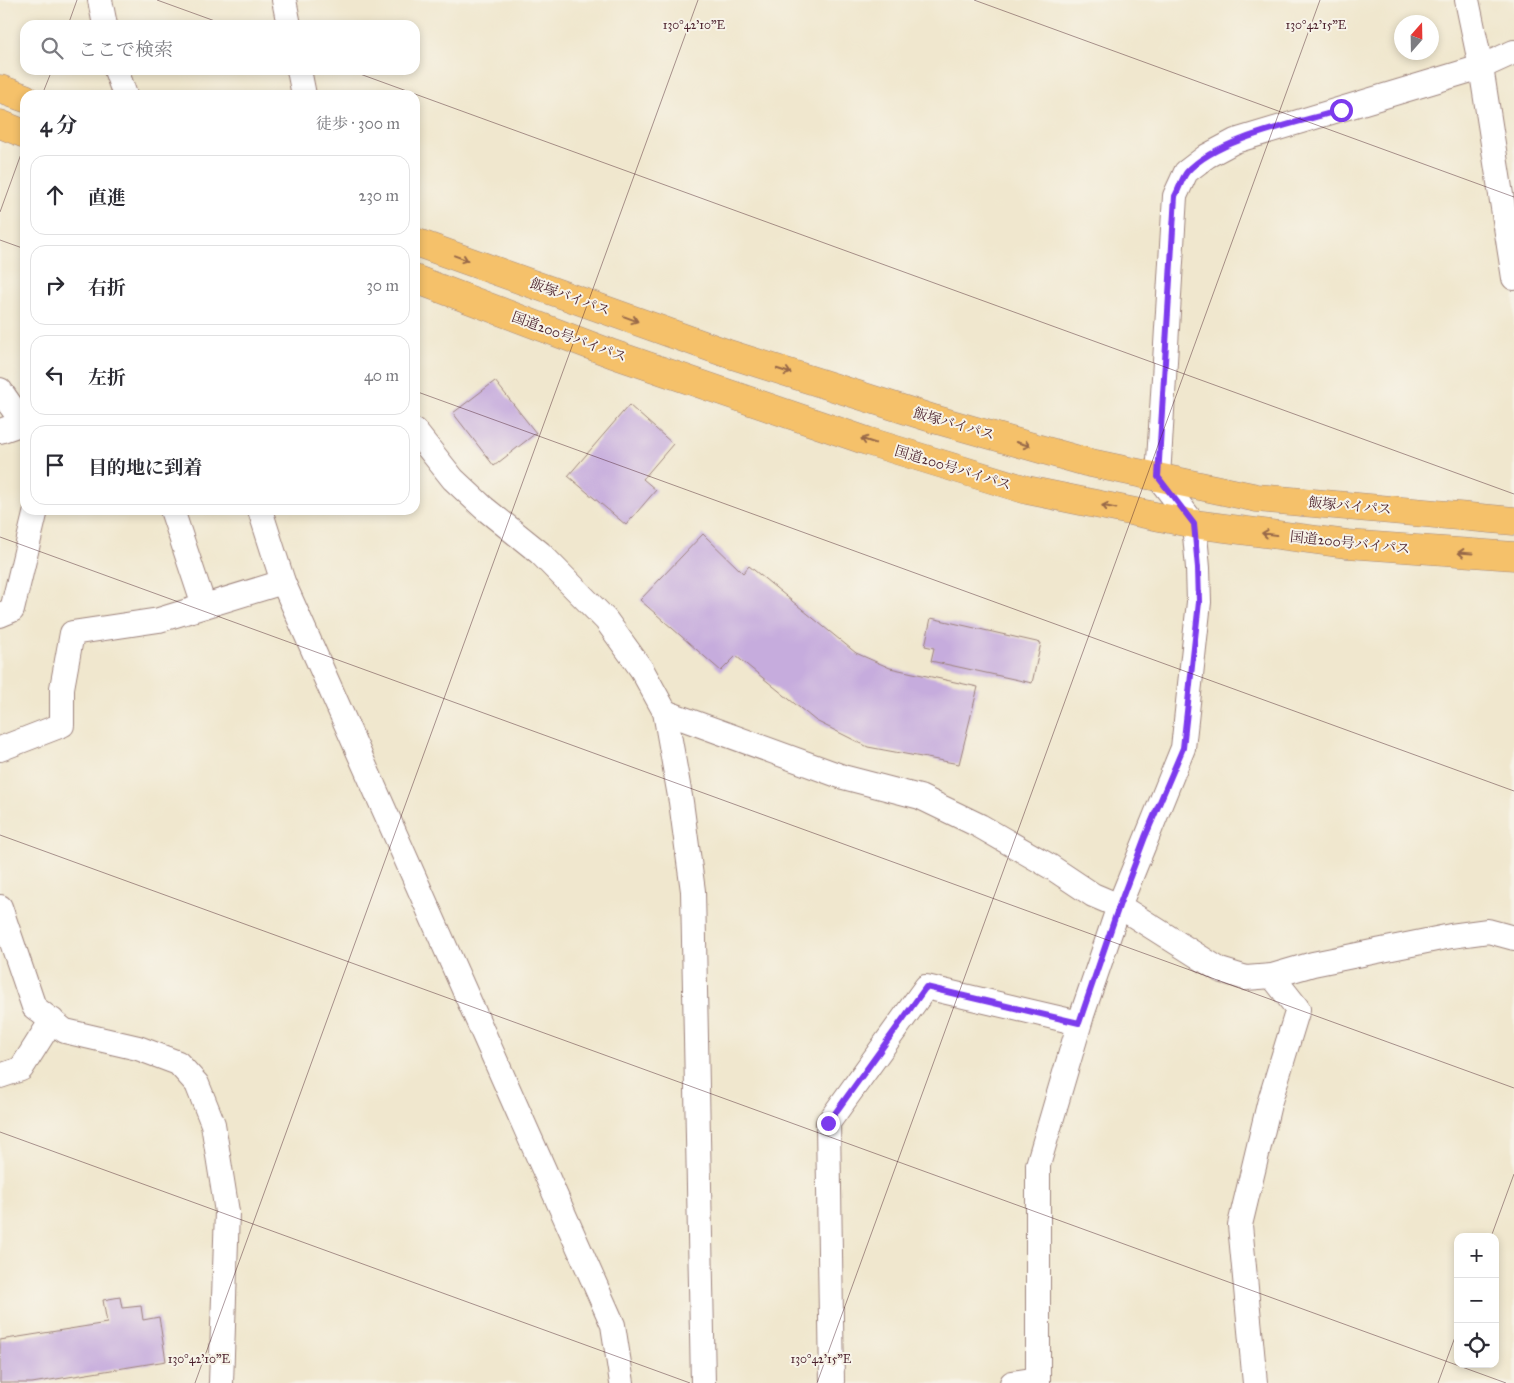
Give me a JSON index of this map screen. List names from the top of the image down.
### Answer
{
  "streets": {
    "highway": ["飯塚バイパス", "国道200号バイパス"]
  },
  "one_way": ["飯塚バイパス", "国道200号バイパス"],
  "north": "top",
  "page": {
    "search": "ここで検索",
    "heading": ["4 分", "徒歩 · 300 m"],
    "list": [
      ["直進", "230 m"],
      ["右折", "30 m"],
      ["左折", "40 m"],
      "目的地に到着"
    ],
    "map_buttons": ["+", "−"]
  },
  "coordinates": ["130°42'10\"E", "130°42'15\"E"]
}
